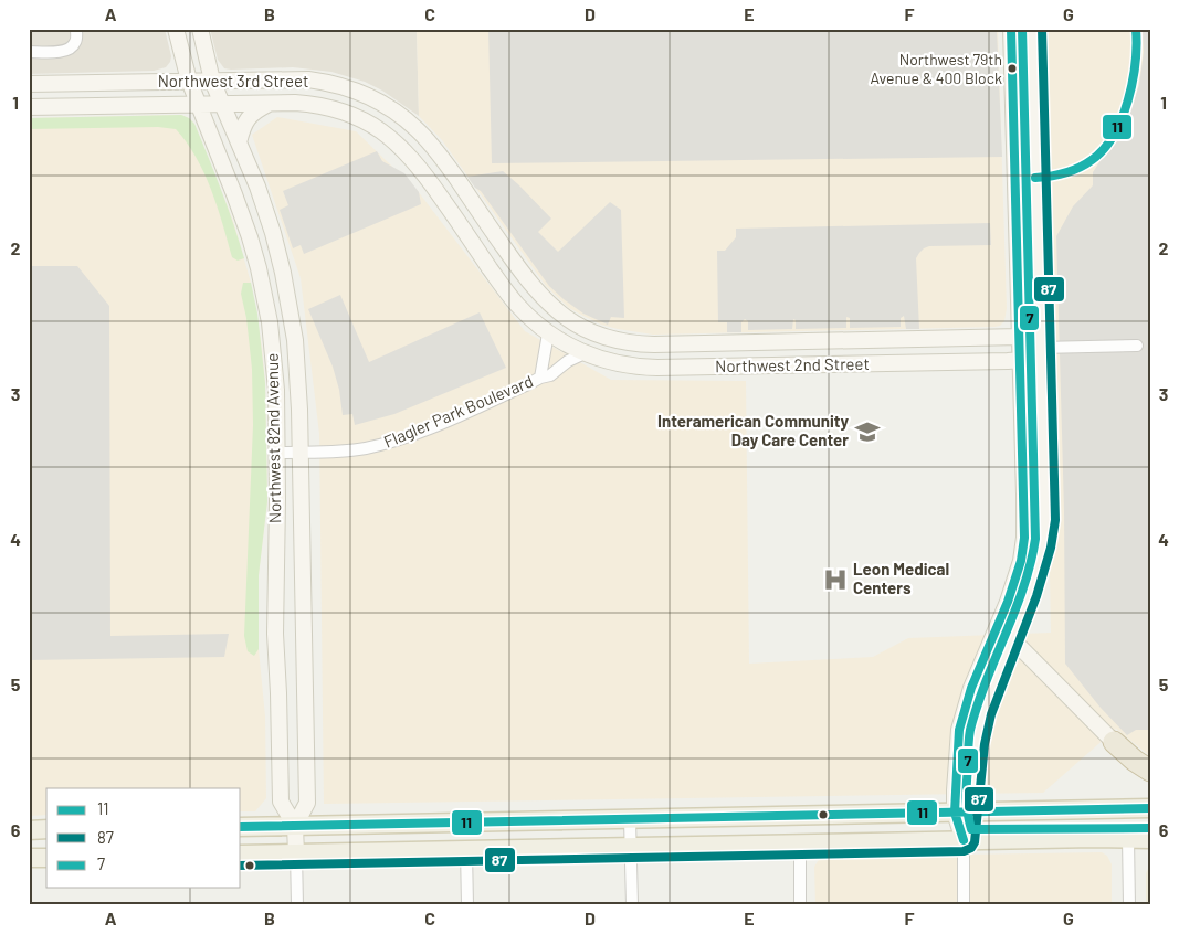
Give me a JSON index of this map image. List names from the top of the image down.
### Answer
{
  "streets": {
    "street": [
      "Northwest 3rd Street",
      "Northwest 2nd Street",
      "Flagler Park Boulevard",
      "Northwest 82nd Avenue"
    ]
  },
  "crossings": [
    ["Northwest 3rd Street", "Northwest 2nd Street"],
    ["Northwest 3rd Street", "Flagler Park Boulevard"],
    ["Northwest 3rd Street", "Northwest 82nd Avenue"],
    ["Northwest 2nd Street", "Flagler Park Boulevard"],
    ["Flagler Park Boulevard", "Northwest 82nd Avenue"]
  ],
  "places": {
    "other": ["Northwest 79th Avenue & 400 Block"],
    "school or university": ["Interamerican Community Day Care Center"],
    "hospital": ["Leon Medical Centers"]
  },
  "lines": ["transit line 11", "transit line 87", "transit line 7"],
  "legend": ["11", "87", "7"],
  "grid": {
    "columns": [
      "A",
      "B",
      "C",
      "D",
      "E",
      "F",
      "G"
    ],
    "rows": [
      "1",
      "2",
      "3",
      "4",
      "5",
      "6"
    ]
  }
}
